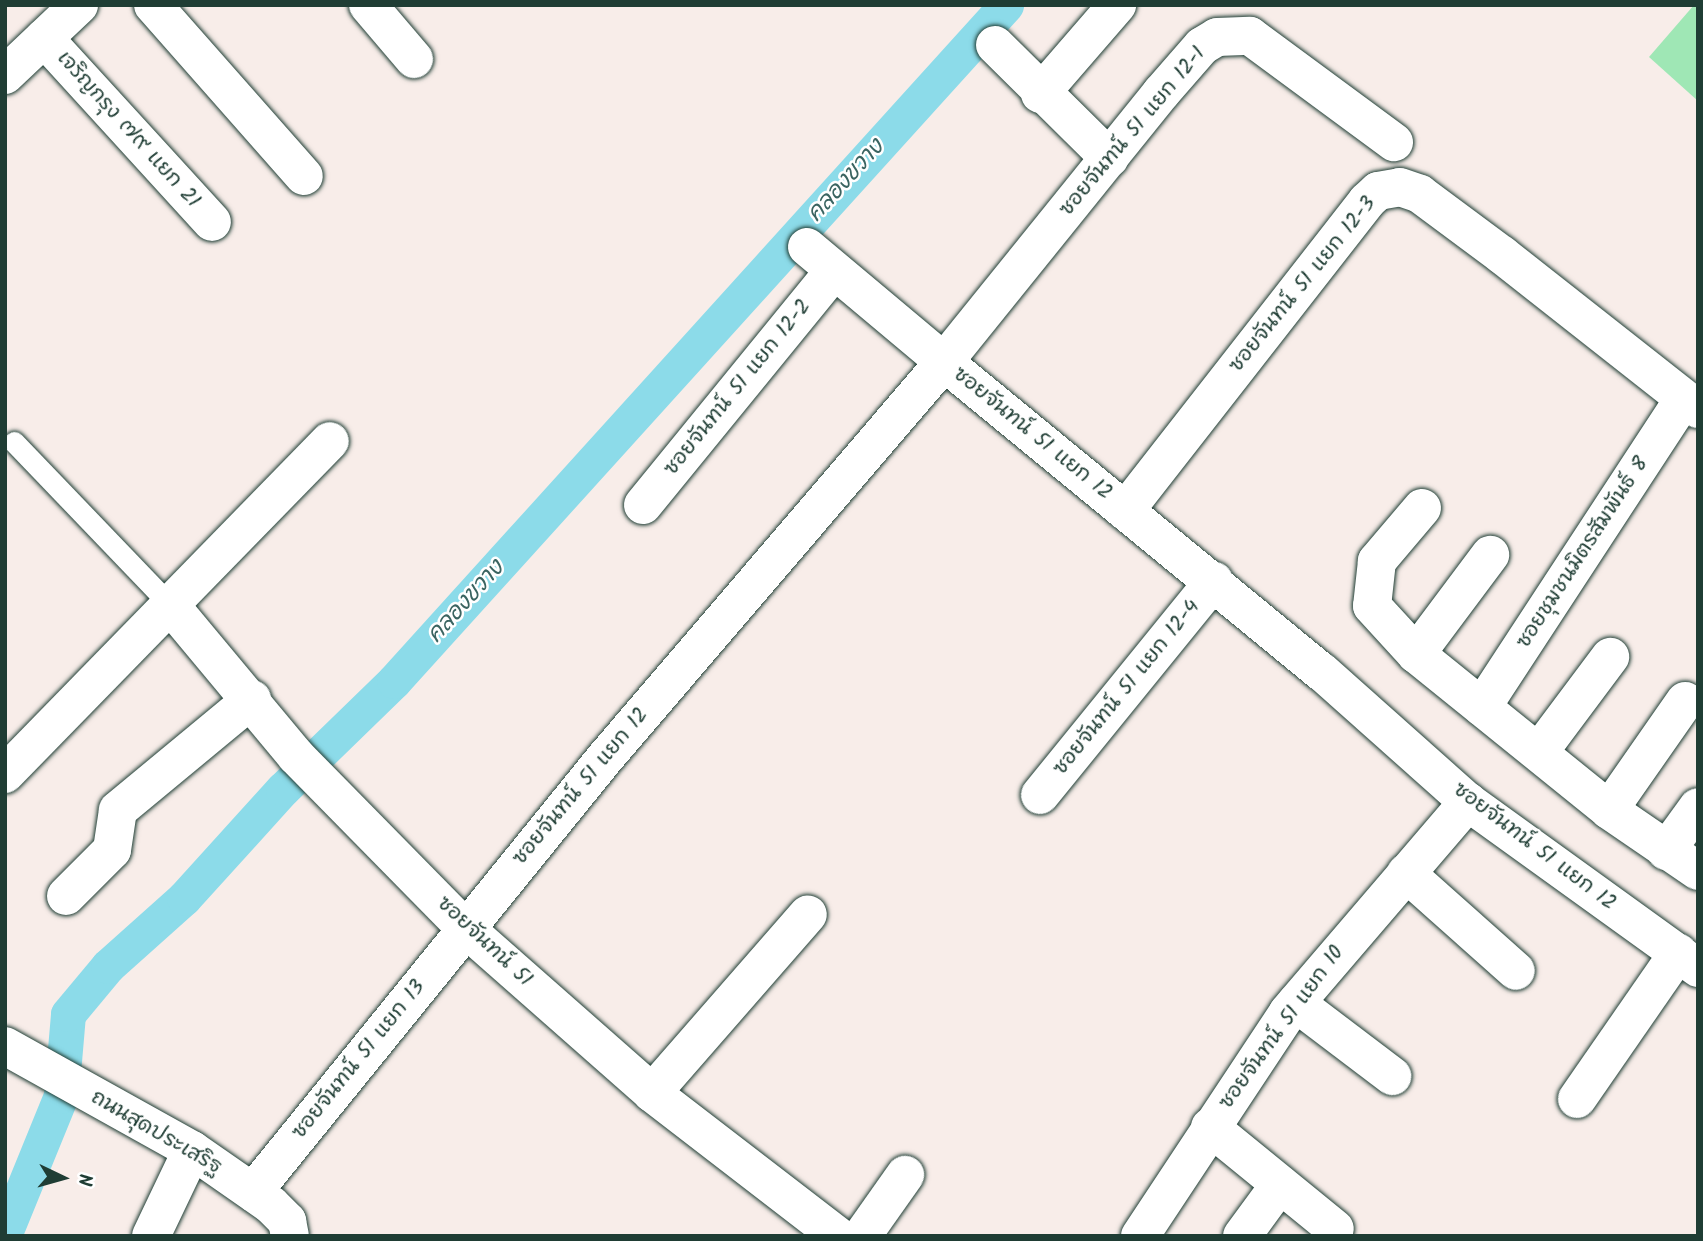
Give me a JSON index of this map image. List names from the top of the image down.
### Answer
{
  "streets": {
    "street": [
      "เจริญกรุง ๗๙ แยก 21",
      "ซอยจันทน์ 51 แยก 12-1",
      "ซอยจันทน์ 51 แยก 12-3",
      "ซอยจันทน์ 51 แยก 12-2",
      "ซอยจันทน์ 51 แยก 12",
      "ซอยชุมชนมิตรสัมพันธ์ 8",
      "ซอยจันทน์ 51 แยก 12-4",
      "ซอยจันทน์ 51",
      "ซอยจันทน์ 51 แยก 10",
      "ซอยจันทน์ 51 แยก 13",
      "ถนนสุดประเสริฐ"
    ]
  },
  "crossings": [
    ["ซอยจันทน์ 51 แยก 12-1", "ซอยจันทน์ 51 แยก 12-2"],
    ["ซอยจันทน์ 51 แยก 12-1", "ซอยจันทน์ 51 แยก 12"],
    ["ซอยจันทน์ 51 แยก 12-3", "ซอยจันทน์ 51 แยก 12"],
    ["ซอยจันทน์ 51 แยก 12-3", "ซอยชุมชนมิตรสัมพันธ์ 8"],
    ["ซอยจันทน์ 51 แยก 12-2", "ซอยจันทน์ 51 แยก 12"],
    ["ซอยจันทน์ 51 แยก 12", "ซอยจันทน์ 51 แยก 12-4"],
    ["ซอยจันทน์ 51 แยก 12", "ซอยจันทน์ 51"],
    ["ซอยจันทน์ 51 แยก 12", "ซอยจันทน์ 51 แยก 10"],
    ["ซอยจันทน์ 51 แยก 12", "ซอยจันทน์ 51 แยก 13"],
    ["ซอยจันทน์ 51", "ซอยจันทน์ 51 แยก 13"],
    ["ซอยจันทน์ 51 แยก 13", "ถนนสุดประเสริฐ"]
  ],
  "water": ["คลองขวาง"],
  "north": "right"
}
